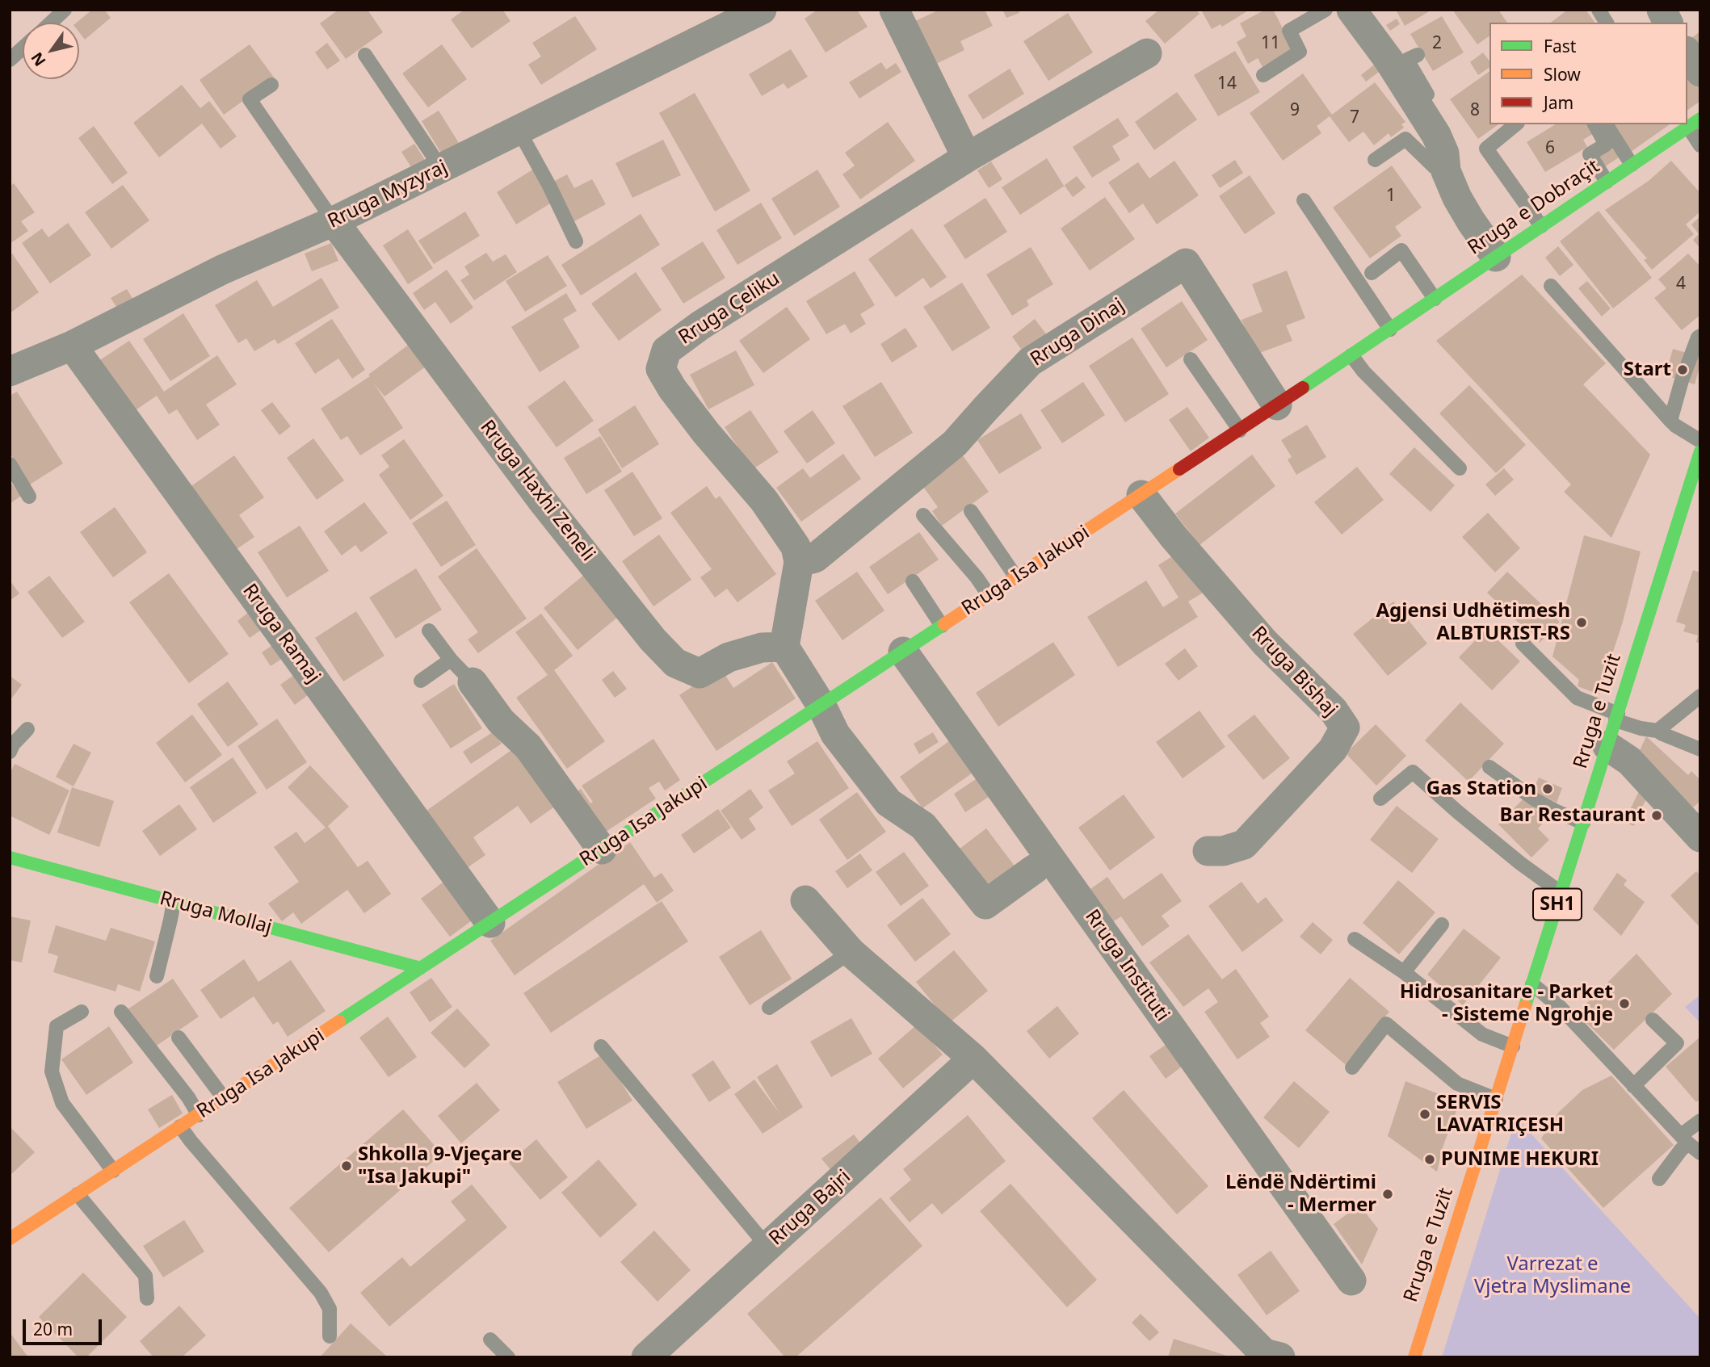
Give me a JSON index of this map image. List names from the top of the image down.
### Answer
{
  "streets": {
    "street": [
      "Rruga Myzyraj",
      "Rruga e Dobraçit",
      "Rruga Çeliku",
      "Rruga Dinaj",
      "Rruga Haxhi Zeneli",
      "Rruga Isa Jakupi",
      "Rruga Ramaj",
      "Rruga Bishaj",
      "Rruga e Tuzit",
      "SH1",
      "Rruga Mollaj",
      "Rruga Instituti",
      "Rruga Bajri"
    ]
  },
  "crossings": [
    ["Rruga Myzyraj", "Rruga Haxhi Zeneli"],
    ["Rruga Myzyraj", "Rruga Ramaj"],
    ["Rruga e Dobraçit", "Rruga Dinaj"],
    ["Rruga e Dobraçit", "Rruga Isa Jakupi"],
    ["Rruga Çeliku", "Rruga Dinaj"],
    ["Rruga Dinaj", "Rruga Isa Jakupi"],
    ["Rruga Isa Jakupi", "Rruga Ramaj"],
    ["Rruga Isa Jakupi", "Rruga Bishaj"],
    ["Rruga Isa Jakupi", "Rruga Mollaj"],
    ["Rruga Isa Jakupi", "Rruga Instituti"]
  ],
  "parks": ["Varrezat e Vjetra Myslimane"],
  "places": [
    "Start",
    "Agjensi Udhëtimesh ALBTURIST-RS",
    "Gas Station",
    "Bar Restaurant",
    "Hidrosanitare - Parket - Sisteme Ngrohje",
    "SERVIS LAVATRIÇESH",
    "PUNIME HEKURI",
    "Shkolla 9-Vjeçare \"Isa Jakupi\"",
    "Lëndë Ndërtimi - Mermer"
  ],
  "house_numbers": [
    "11",
    "2",
    "14",
    "9",
    "8",
    "7",
    "6",
    "1",
    "4"
  ],
  "legend": ["Fast", "Slow", "Jam"],
  "scale_bar": "20 m",
  "north": "bottom left"
}
